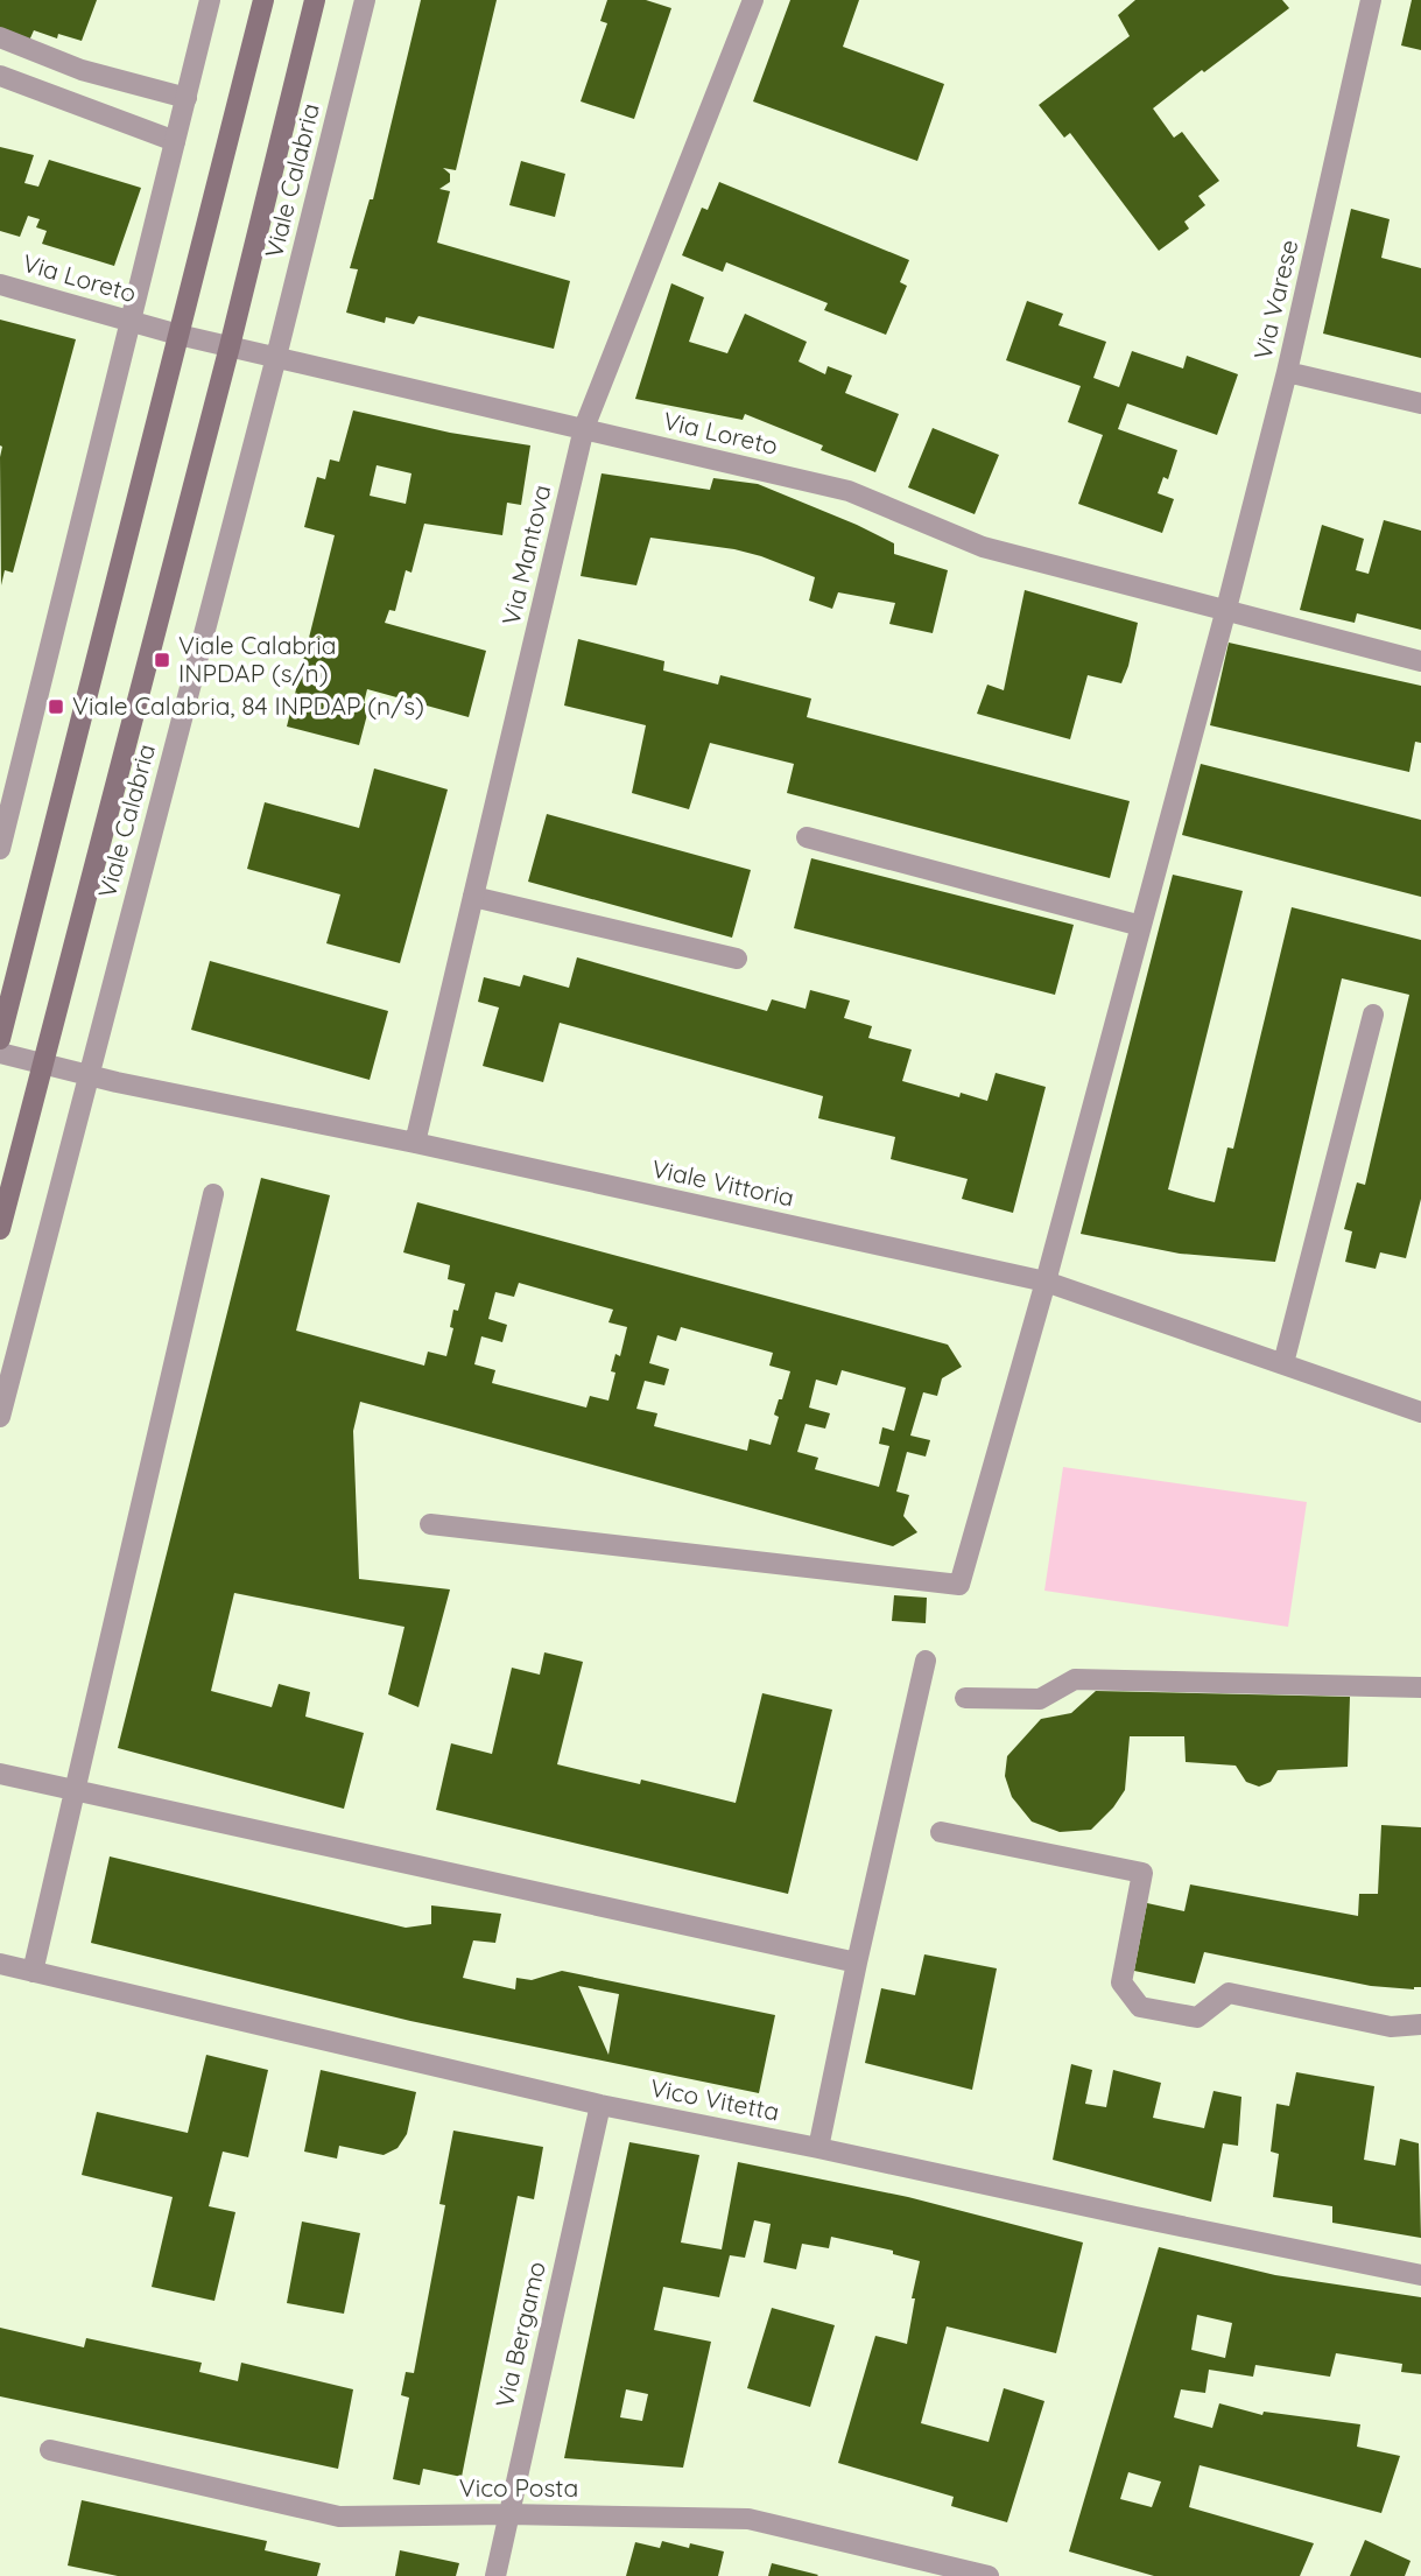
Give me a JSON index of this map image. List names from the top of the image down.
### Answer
{
  "streets": {
    "main road": ["Viale Calabria"],
    "street": [
      "Via Loreto",
      "Via Varese",
      "Via Mantova",
      "Viale Vittoria",
      "Vico Vitetta",
      "Via Bergamo",
      "Vico Posta"
    ]
  },
  "crossings": [
    ["Viale Calabria", "Via Loreto"],
    ["Viale Calabria", "Viale Vittoria"],
    ["Via Loreto", "Via Varese"],
    ["Via Loreto", "Via Mantova"],
    ["Via Varese", "Viale Vittoria"],
    ["Via Mantova", "Viale Vittoria"],
    ["Vico Vitetta", "Via Bergamo"],
    ["Via Bergamo", "Vico Posta"]
  ],
  "places": {
    "transit": ["Viale Calabria INPDAP (s/n)", "Viale Calabria, 84 INPDAP (n/s)"]
  }
}
